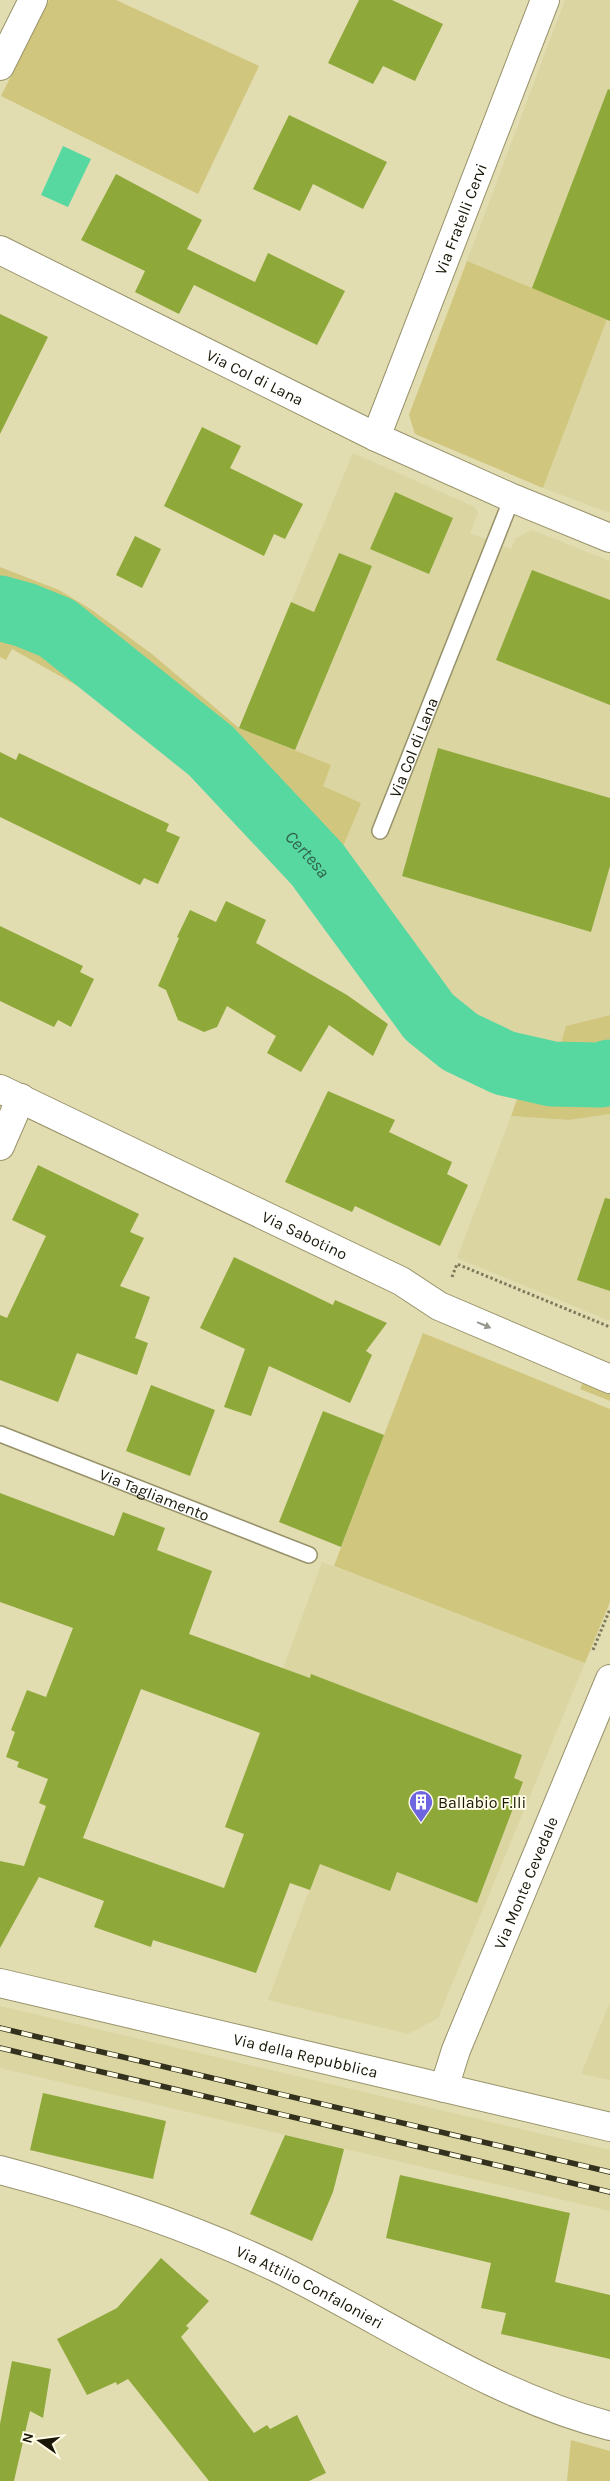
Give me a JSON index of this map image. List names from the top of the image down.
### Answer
{
  "streets": {
    "street": [
      "Via Fratelli Cervi",
      "Via Col di Lana",
      "Via Sabotino",
      "Via Monte Cevedale",
      "Via della Repubblica",
      "Via Attilio Confalonieri"
    ],
    "lane": ["Via Tagliamento"]
  },
  "crossings": [
    ["Via Fratelli Cervi", "Via Col di Lana"],
    ["Via Monte Cevedale", "Via della Repubblica"]
  ],
  "one_way": ["Via Sabotino"],
  "water": ["Certesa"],
  "places": {
    "building": ["Ballabio F.lli"]
  },
  "north": "left"
}
